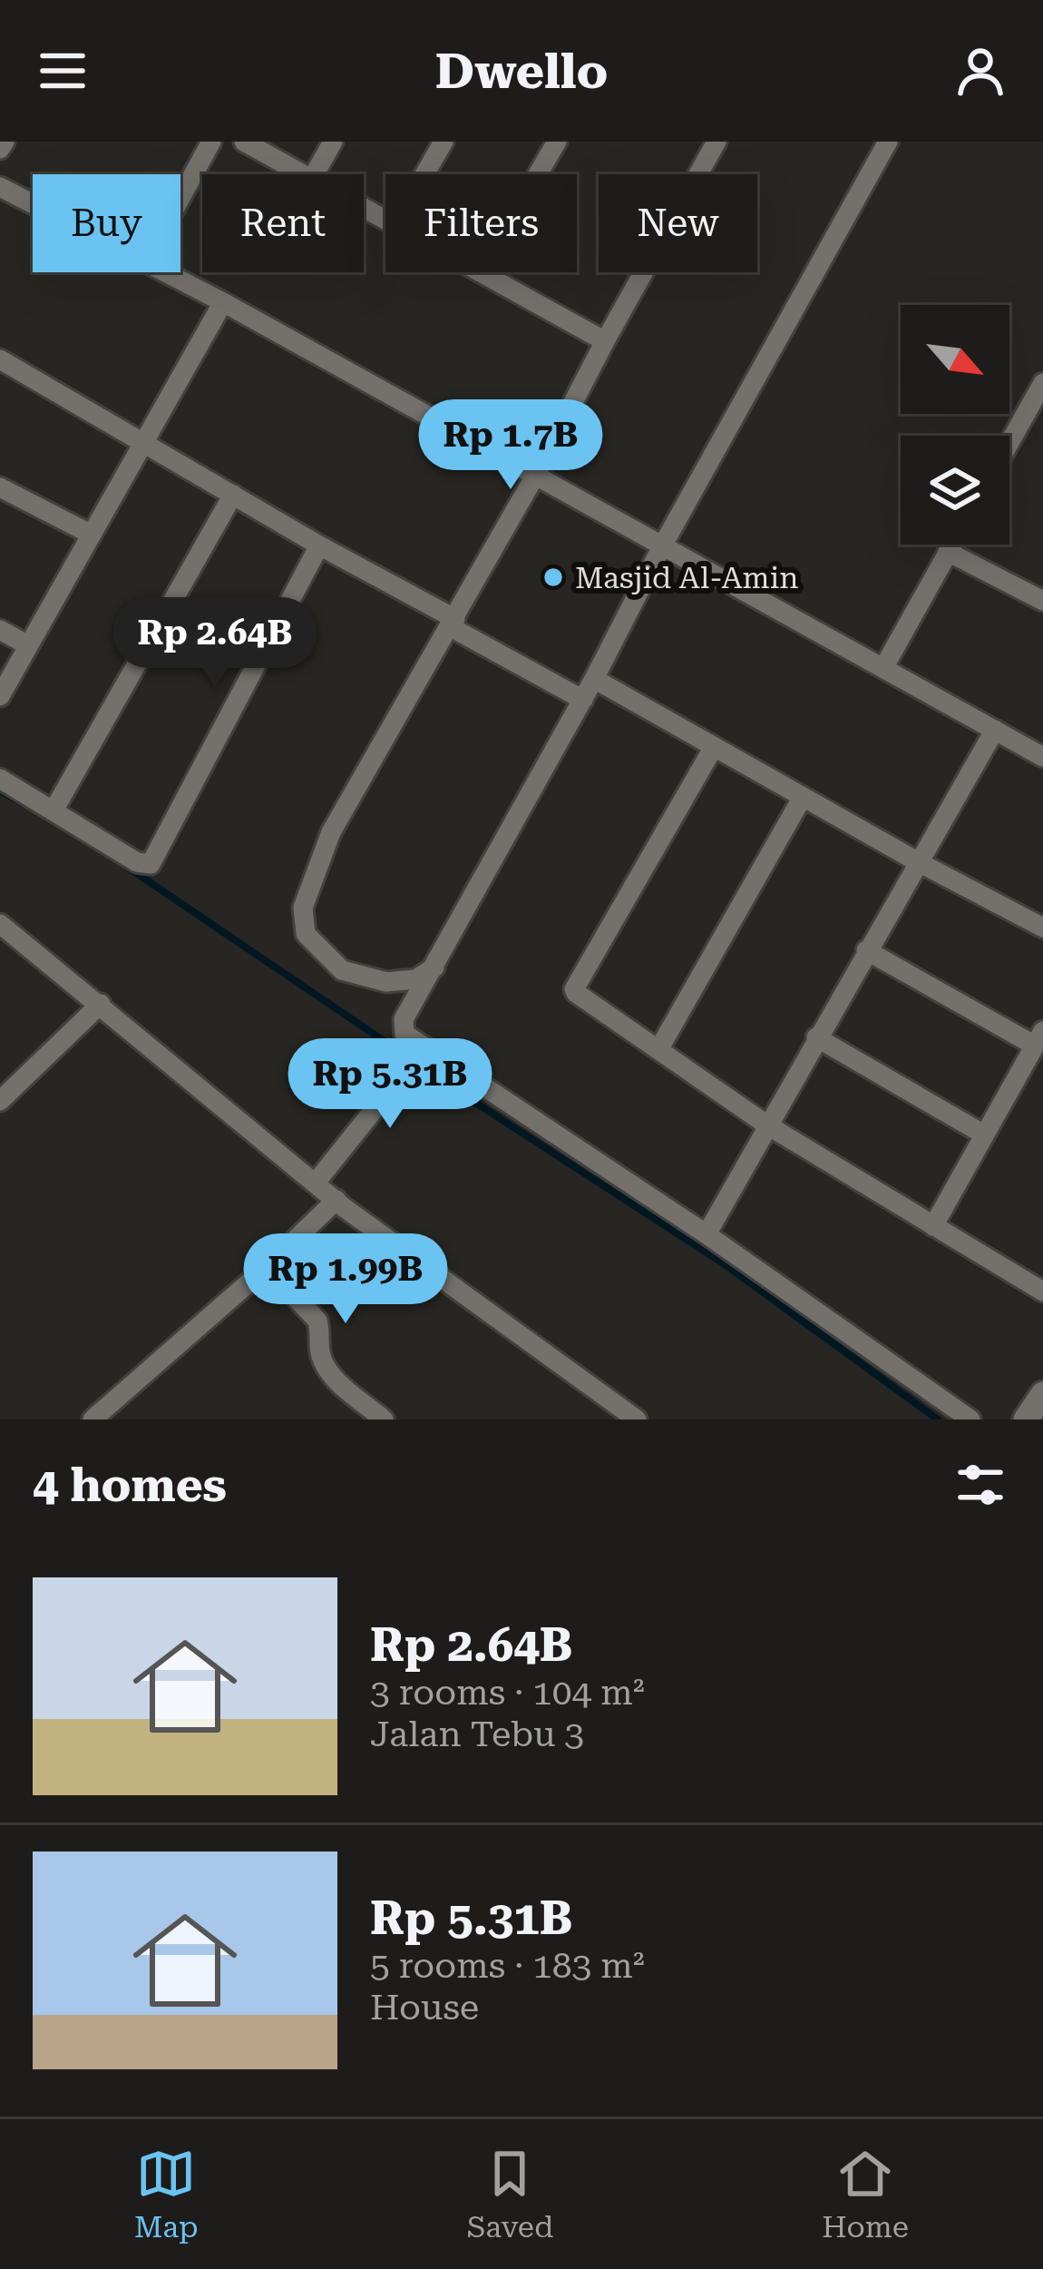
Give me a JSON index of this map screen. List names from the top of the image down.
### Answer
{
  "places": ["Masjid Al-Amin"],
  "north": "bottom right",
  "page": {
    "header": "Dwello",
    "chip": [
      "Buy",
      "Rent",
      "Filters",
      "New"
    ],
    "price": [
      "Rp 1.7B",
      "Rp 2.64B",
      "Rp 5.31B",
      "Rp 1.99B"
    ],
    "heading": "4 homes",
    "list": [
      {
        "name": "Rp 2.64B",
        "note": "3 rooms · 104 m² · Jalan Tebu 3"
      },
      {
        "name": "Rp 5.31B",
        "note": "5 rooms · 183 m² · House"
      }
    ],
    "tabs": ["Map", "Saved", "Home"]
  }
}
